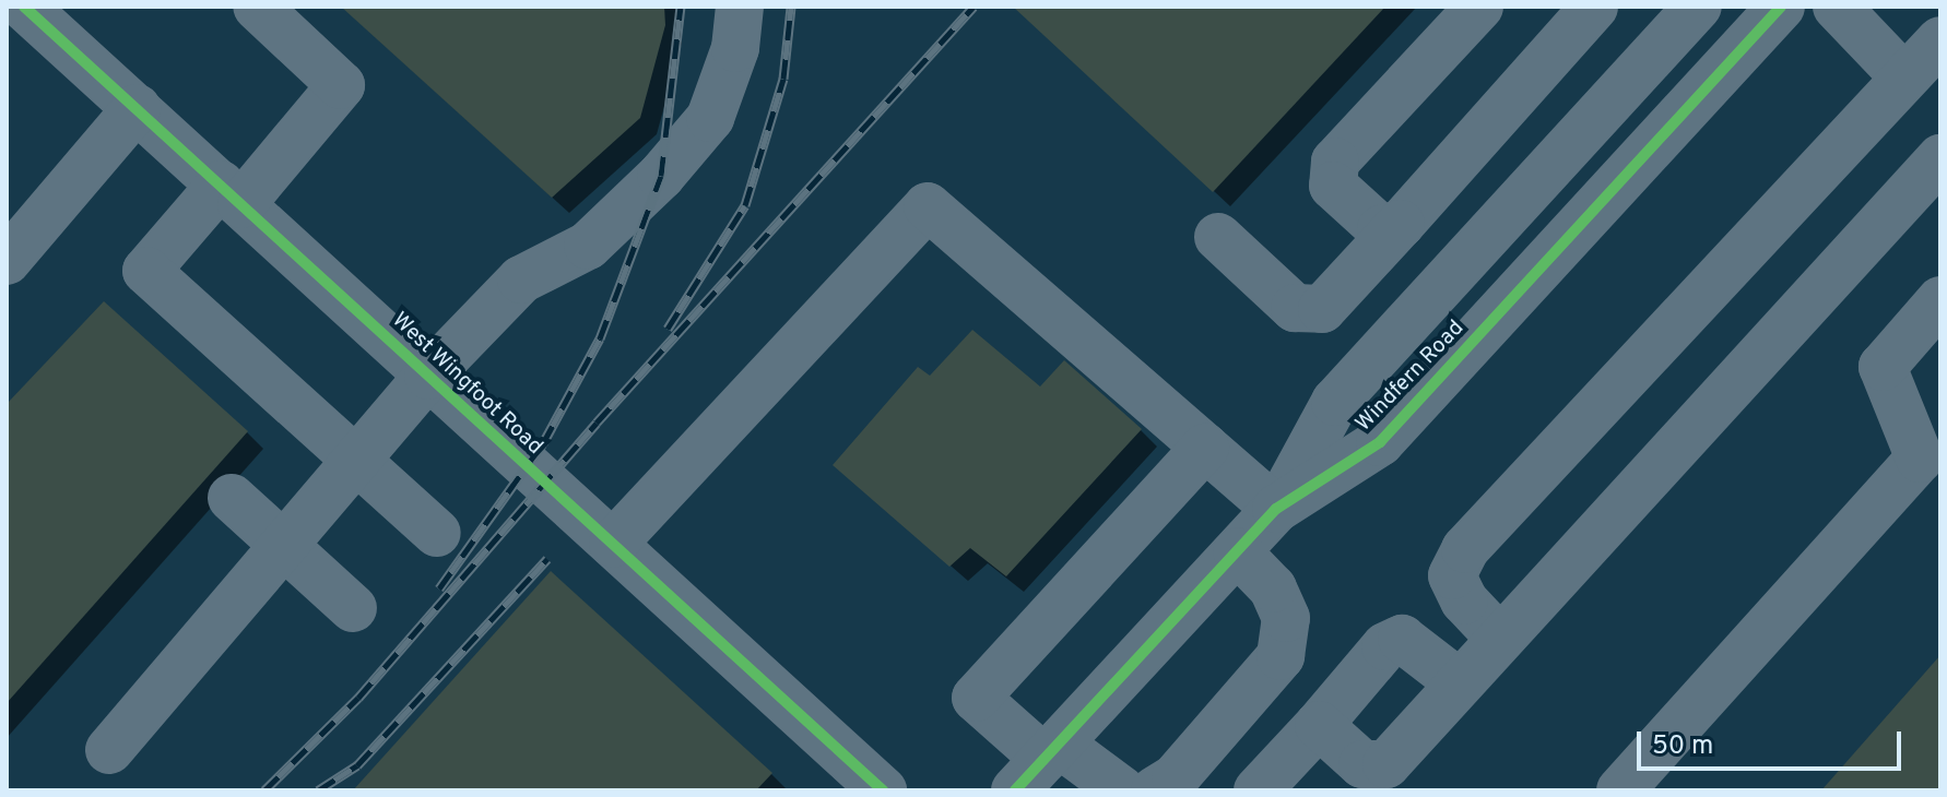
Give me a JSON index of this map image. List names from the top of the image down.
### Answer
{
  "streets": {
    "street": ["Windfern Road", "West Wingfoot Road"]
  },
  "scale_bar": "50 m"
}
